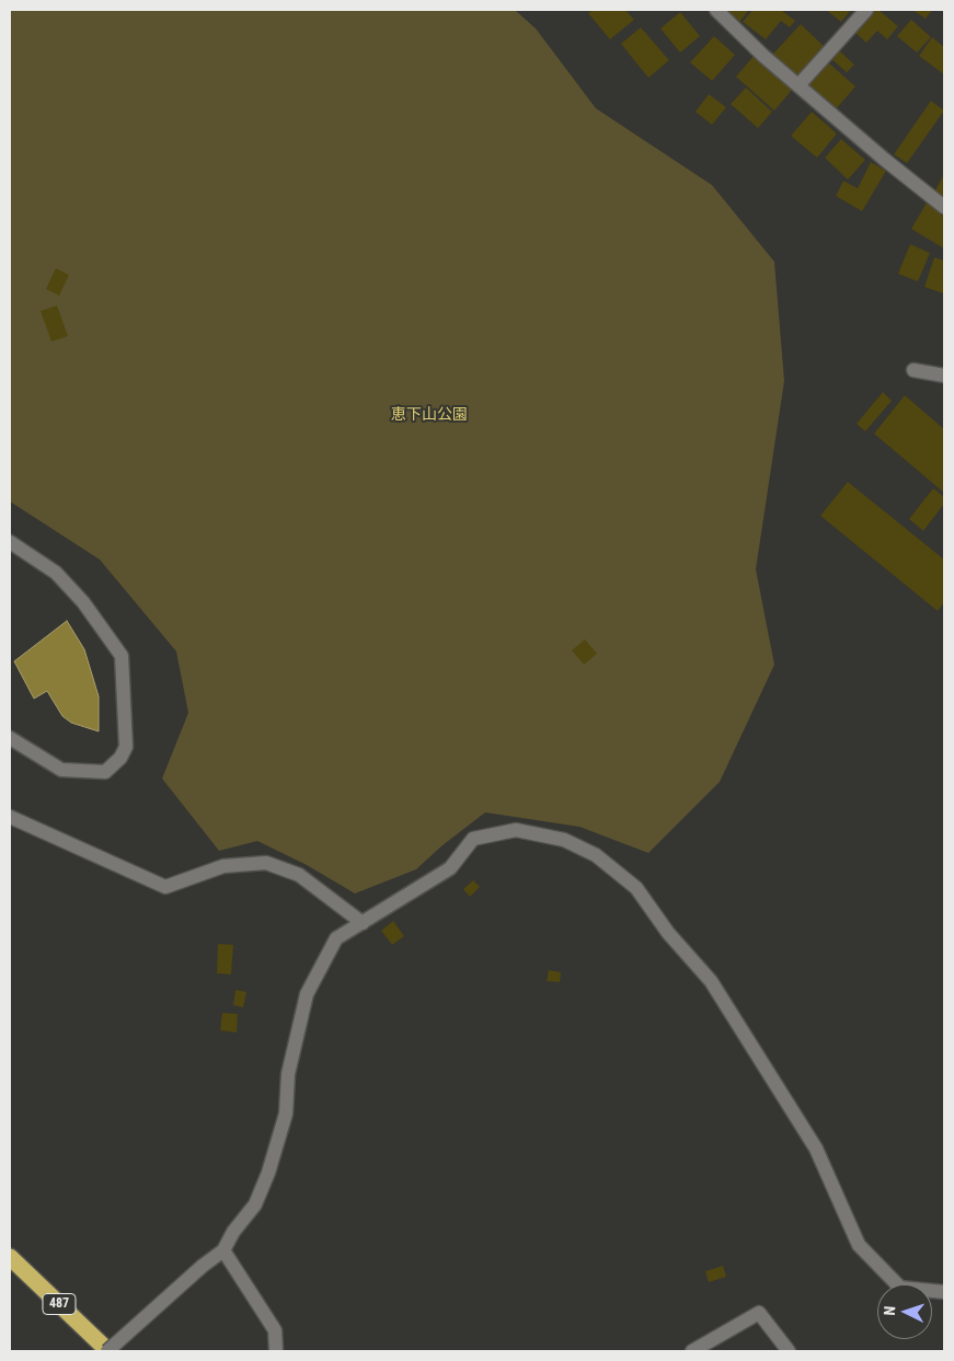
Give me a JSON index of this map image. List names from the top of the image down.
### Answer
{
  "streets": {
    "highway": ["487"]
  },
  "parks": ["恵下山公園"],
  "north": "left"
}
